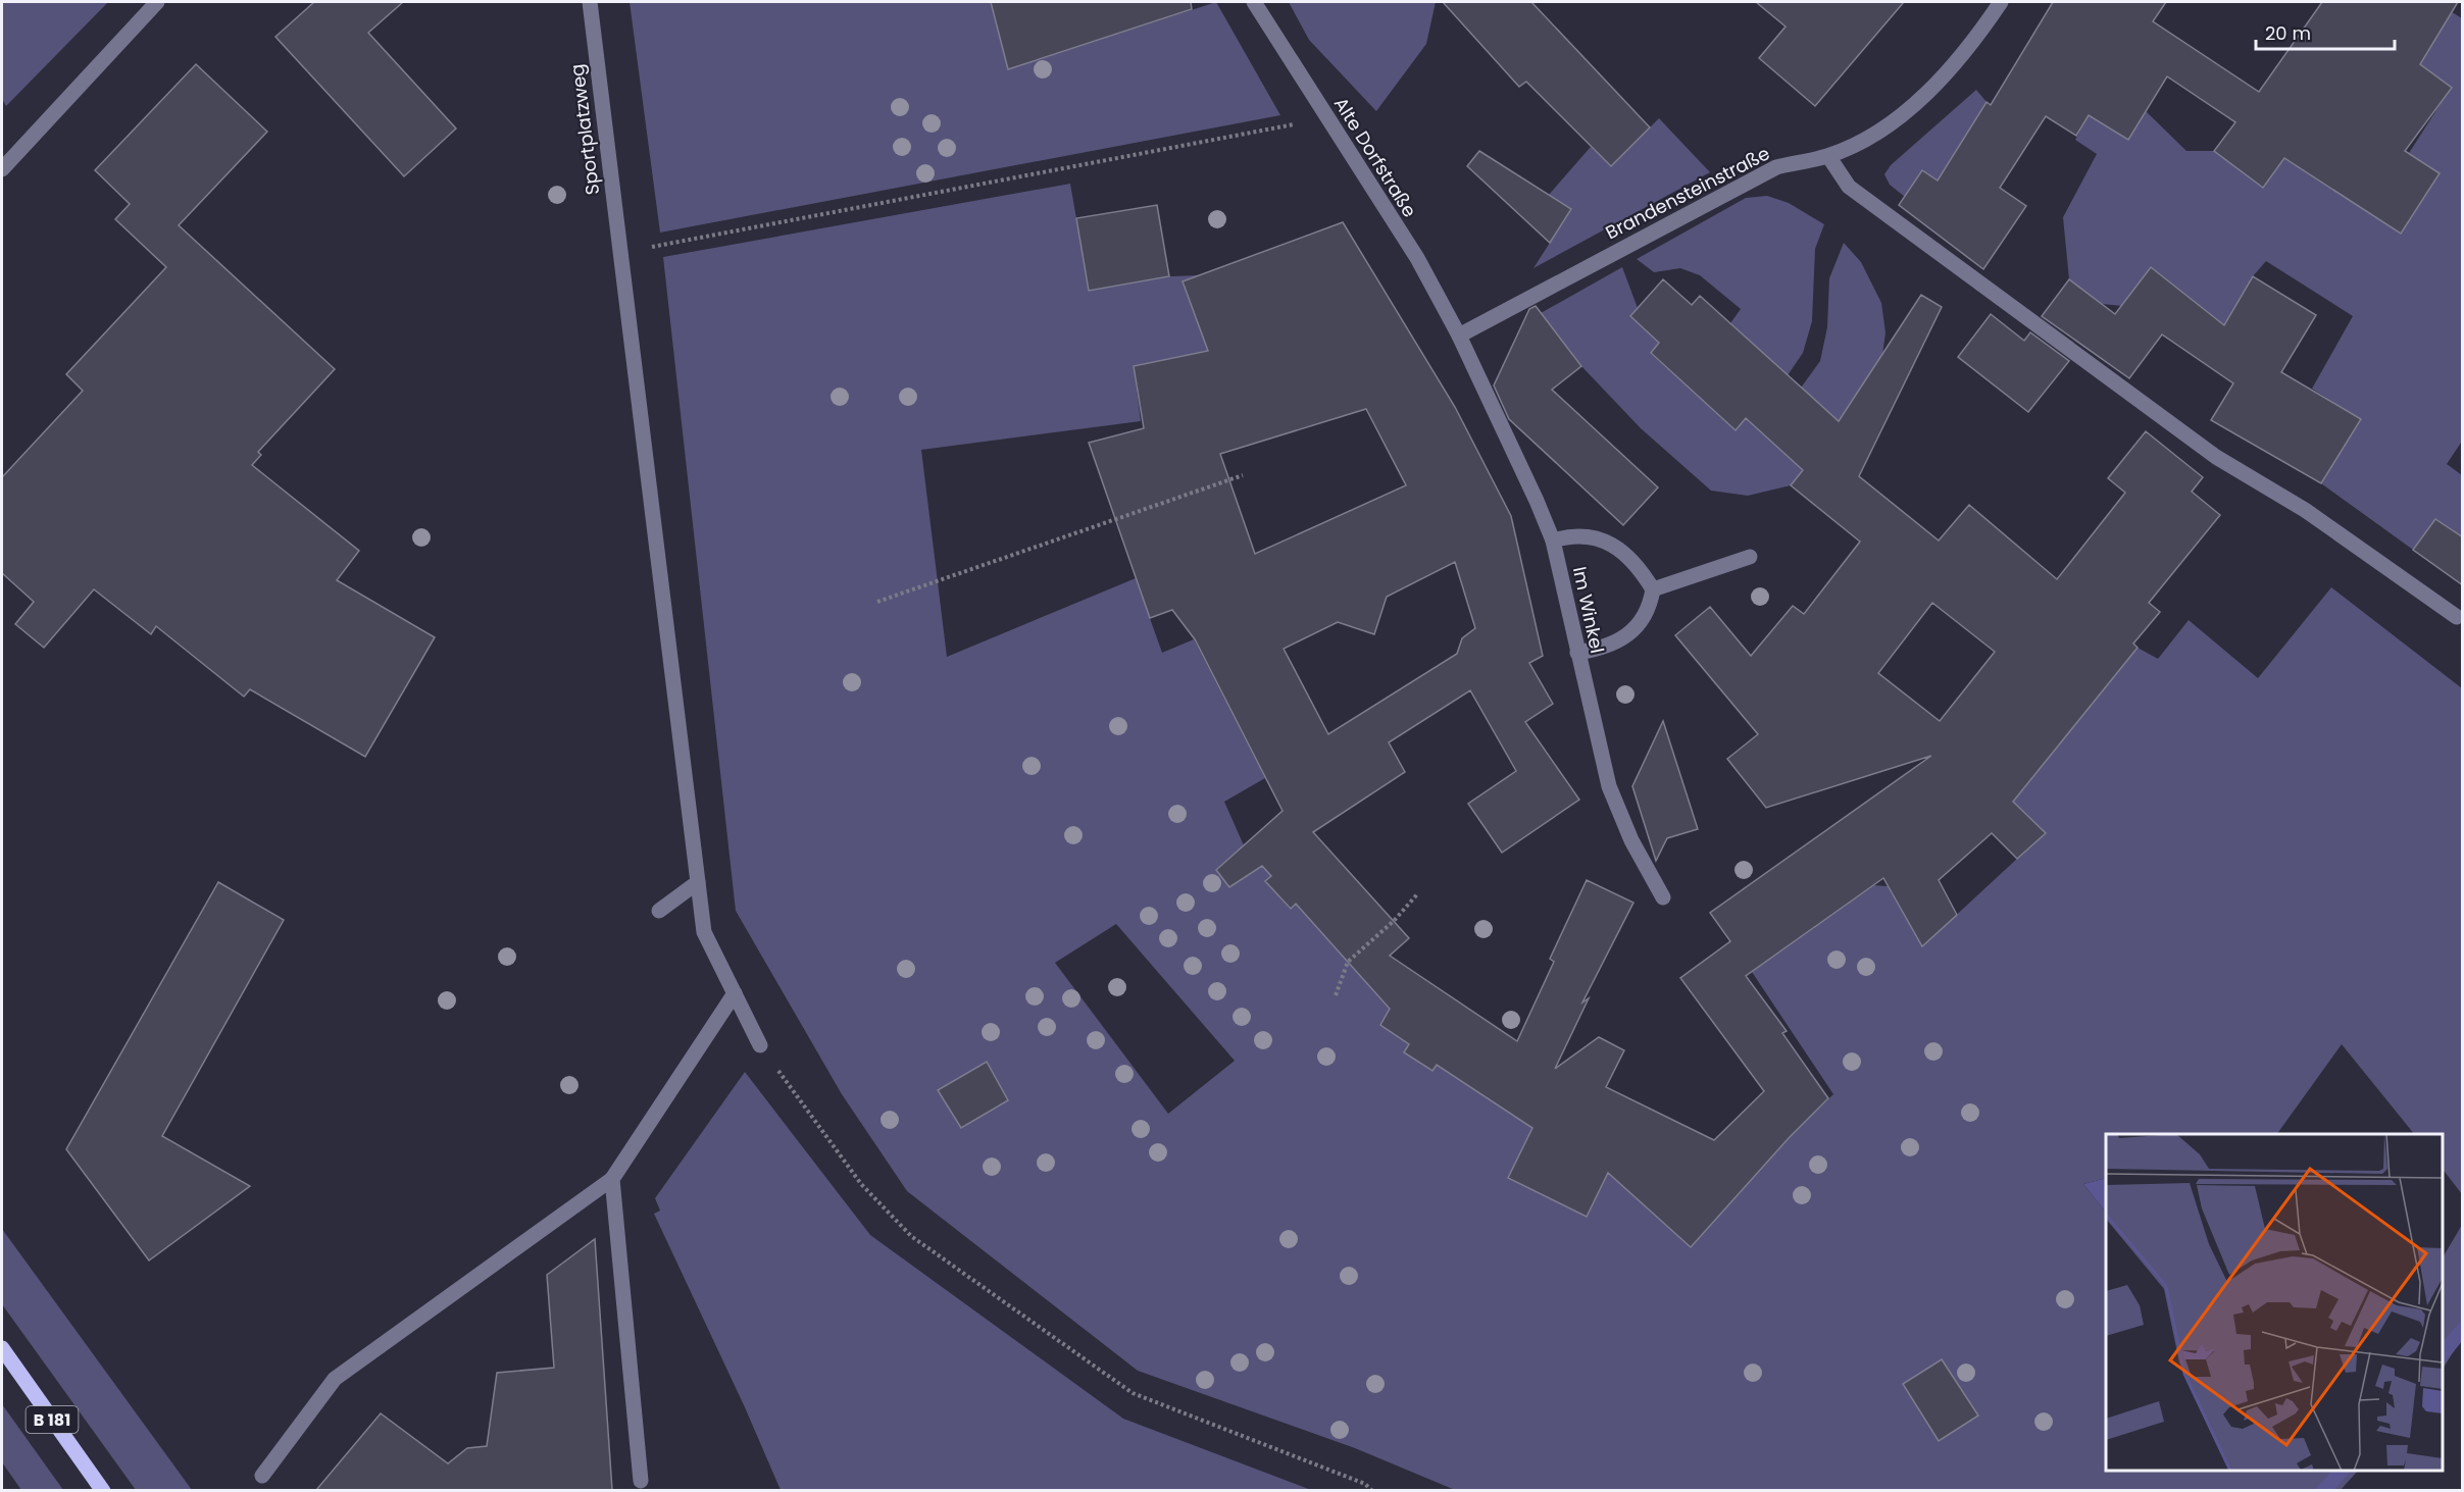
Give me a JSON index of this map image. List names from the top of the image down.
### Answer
{
  "streets": {
    "main road": ["B 181"],
    "street": [
      "Sportplatzweg",
      "Alte Dorfstraße",
      "Brandensteinstraße",
      "Im Winkel"
    ]
  },
  "crossings": [
    ["Alte Dorfstraße", "Brandensteinstraße"],
    ["Alte Dorfstraße", "Im Winkel"],
    ["Brandensteinstraße", "Im Winkel"]
  ],
  "scale_bar": "20 m"
}
